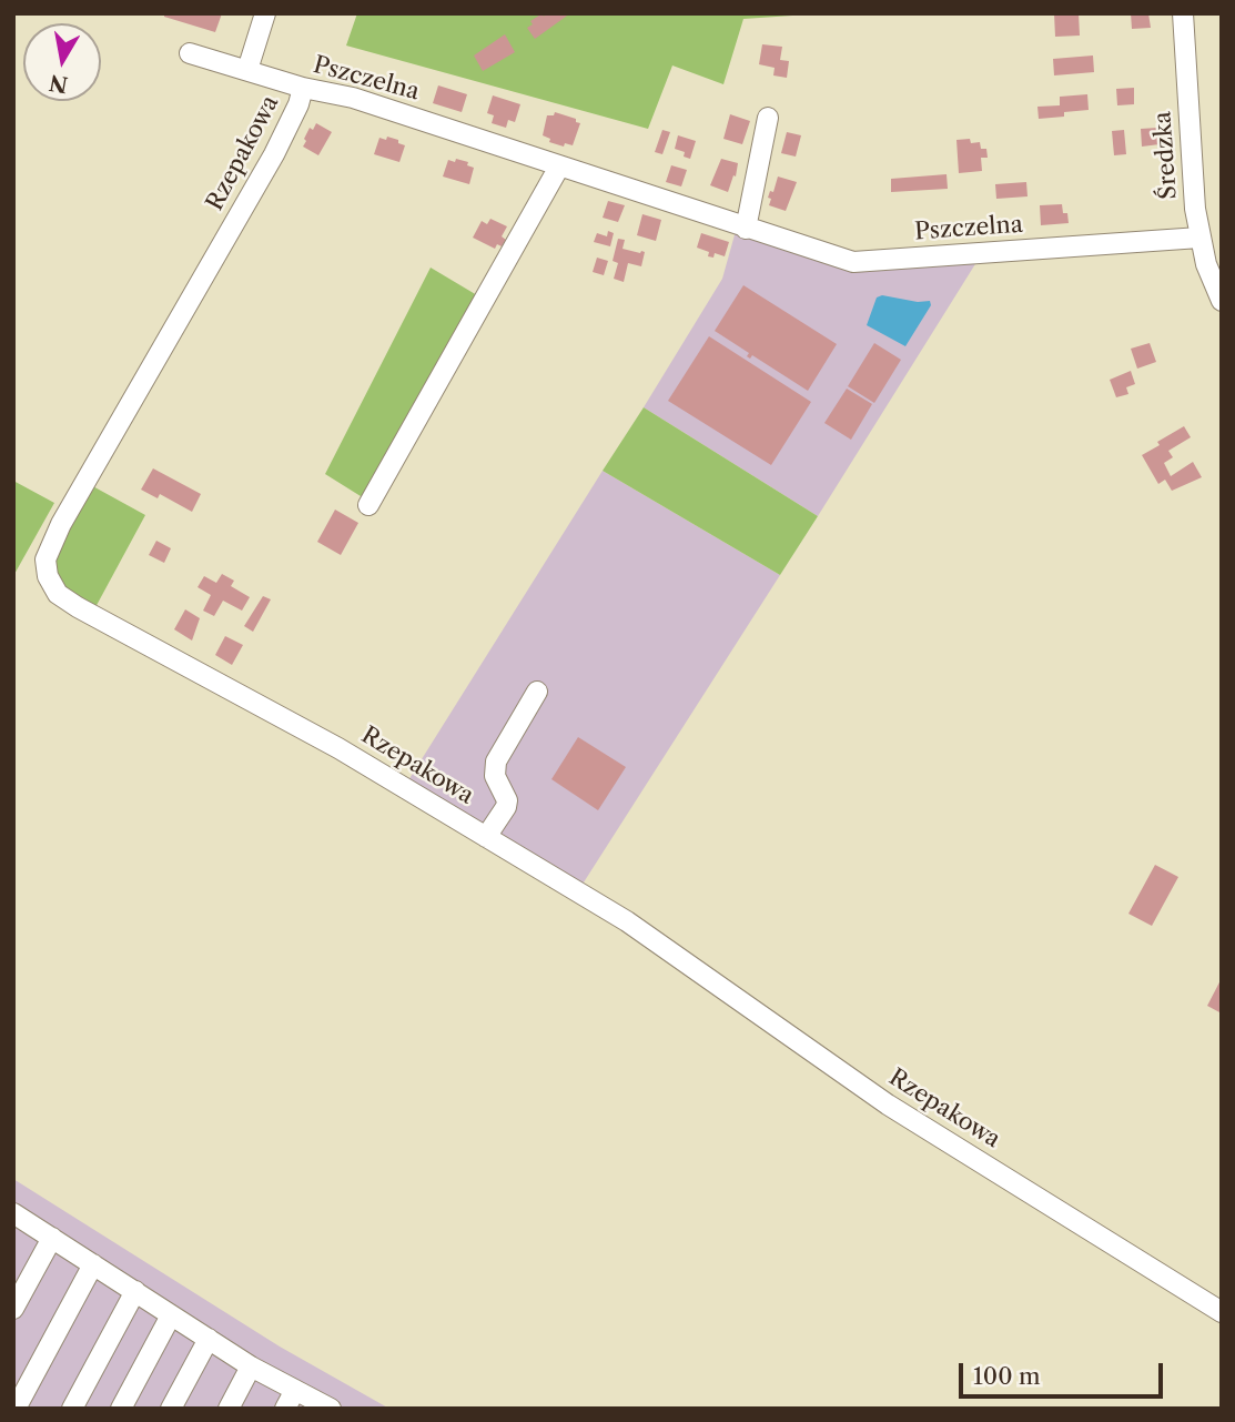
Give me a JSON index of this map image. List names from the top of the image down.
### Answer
{
  "streets": {
    "street": ["Pszczelna", "Rzepakowa", "Średzka"]
  },
  "crossings": [
    ["Pszczelna", "Rzepakowa"],
    ["Pszczelna", "Średzka"]
  ],
  "scale_bar": "100 m",
  "north": "bottom"
}
